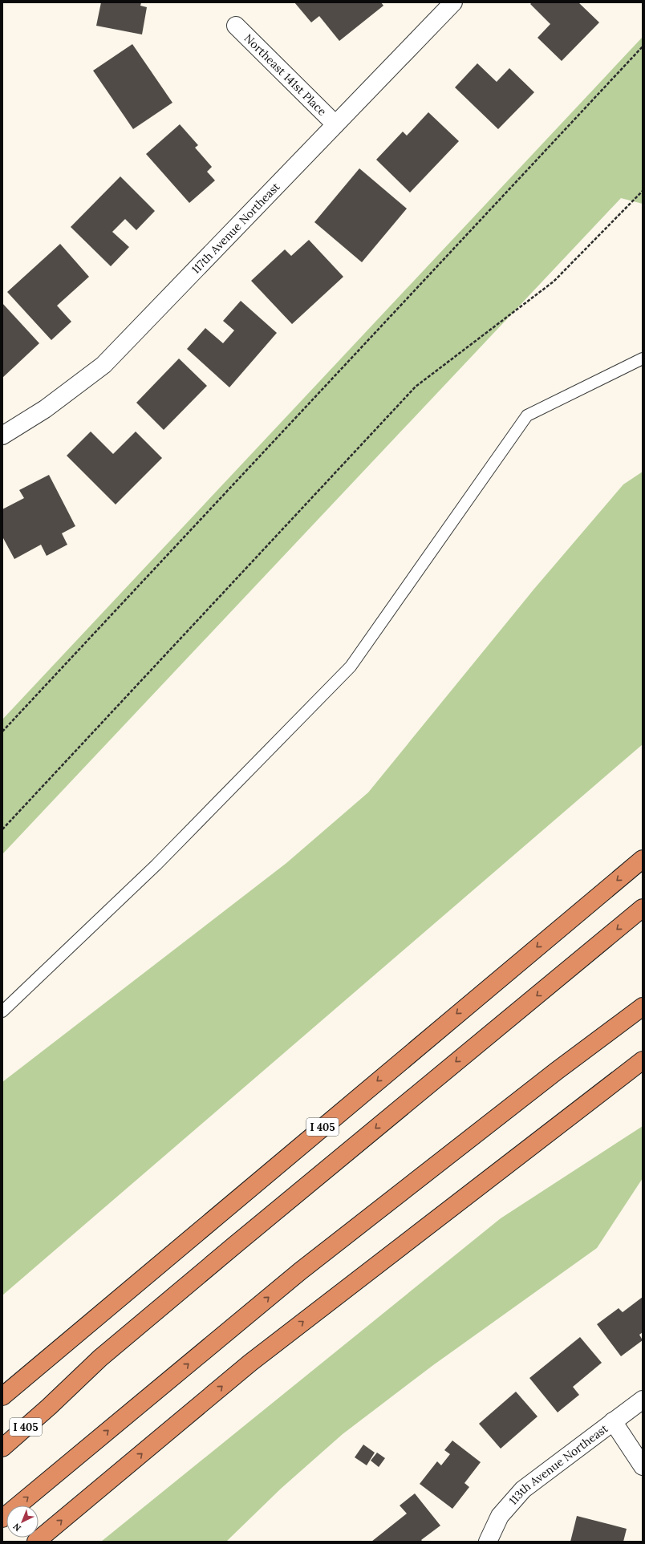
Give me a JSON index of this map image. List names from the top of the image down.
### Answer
{
  "streets": {
    "highway": ["I 405"],
    "street": ["Northeast 141st Place", "117th Avenue Northeast", "113th Avenue Northeast"]
  },
  "crossings": [
    ["Northeast 141st Place", "117th Avenue Northeast"]
  ],
  "north": "bottom left"
}
